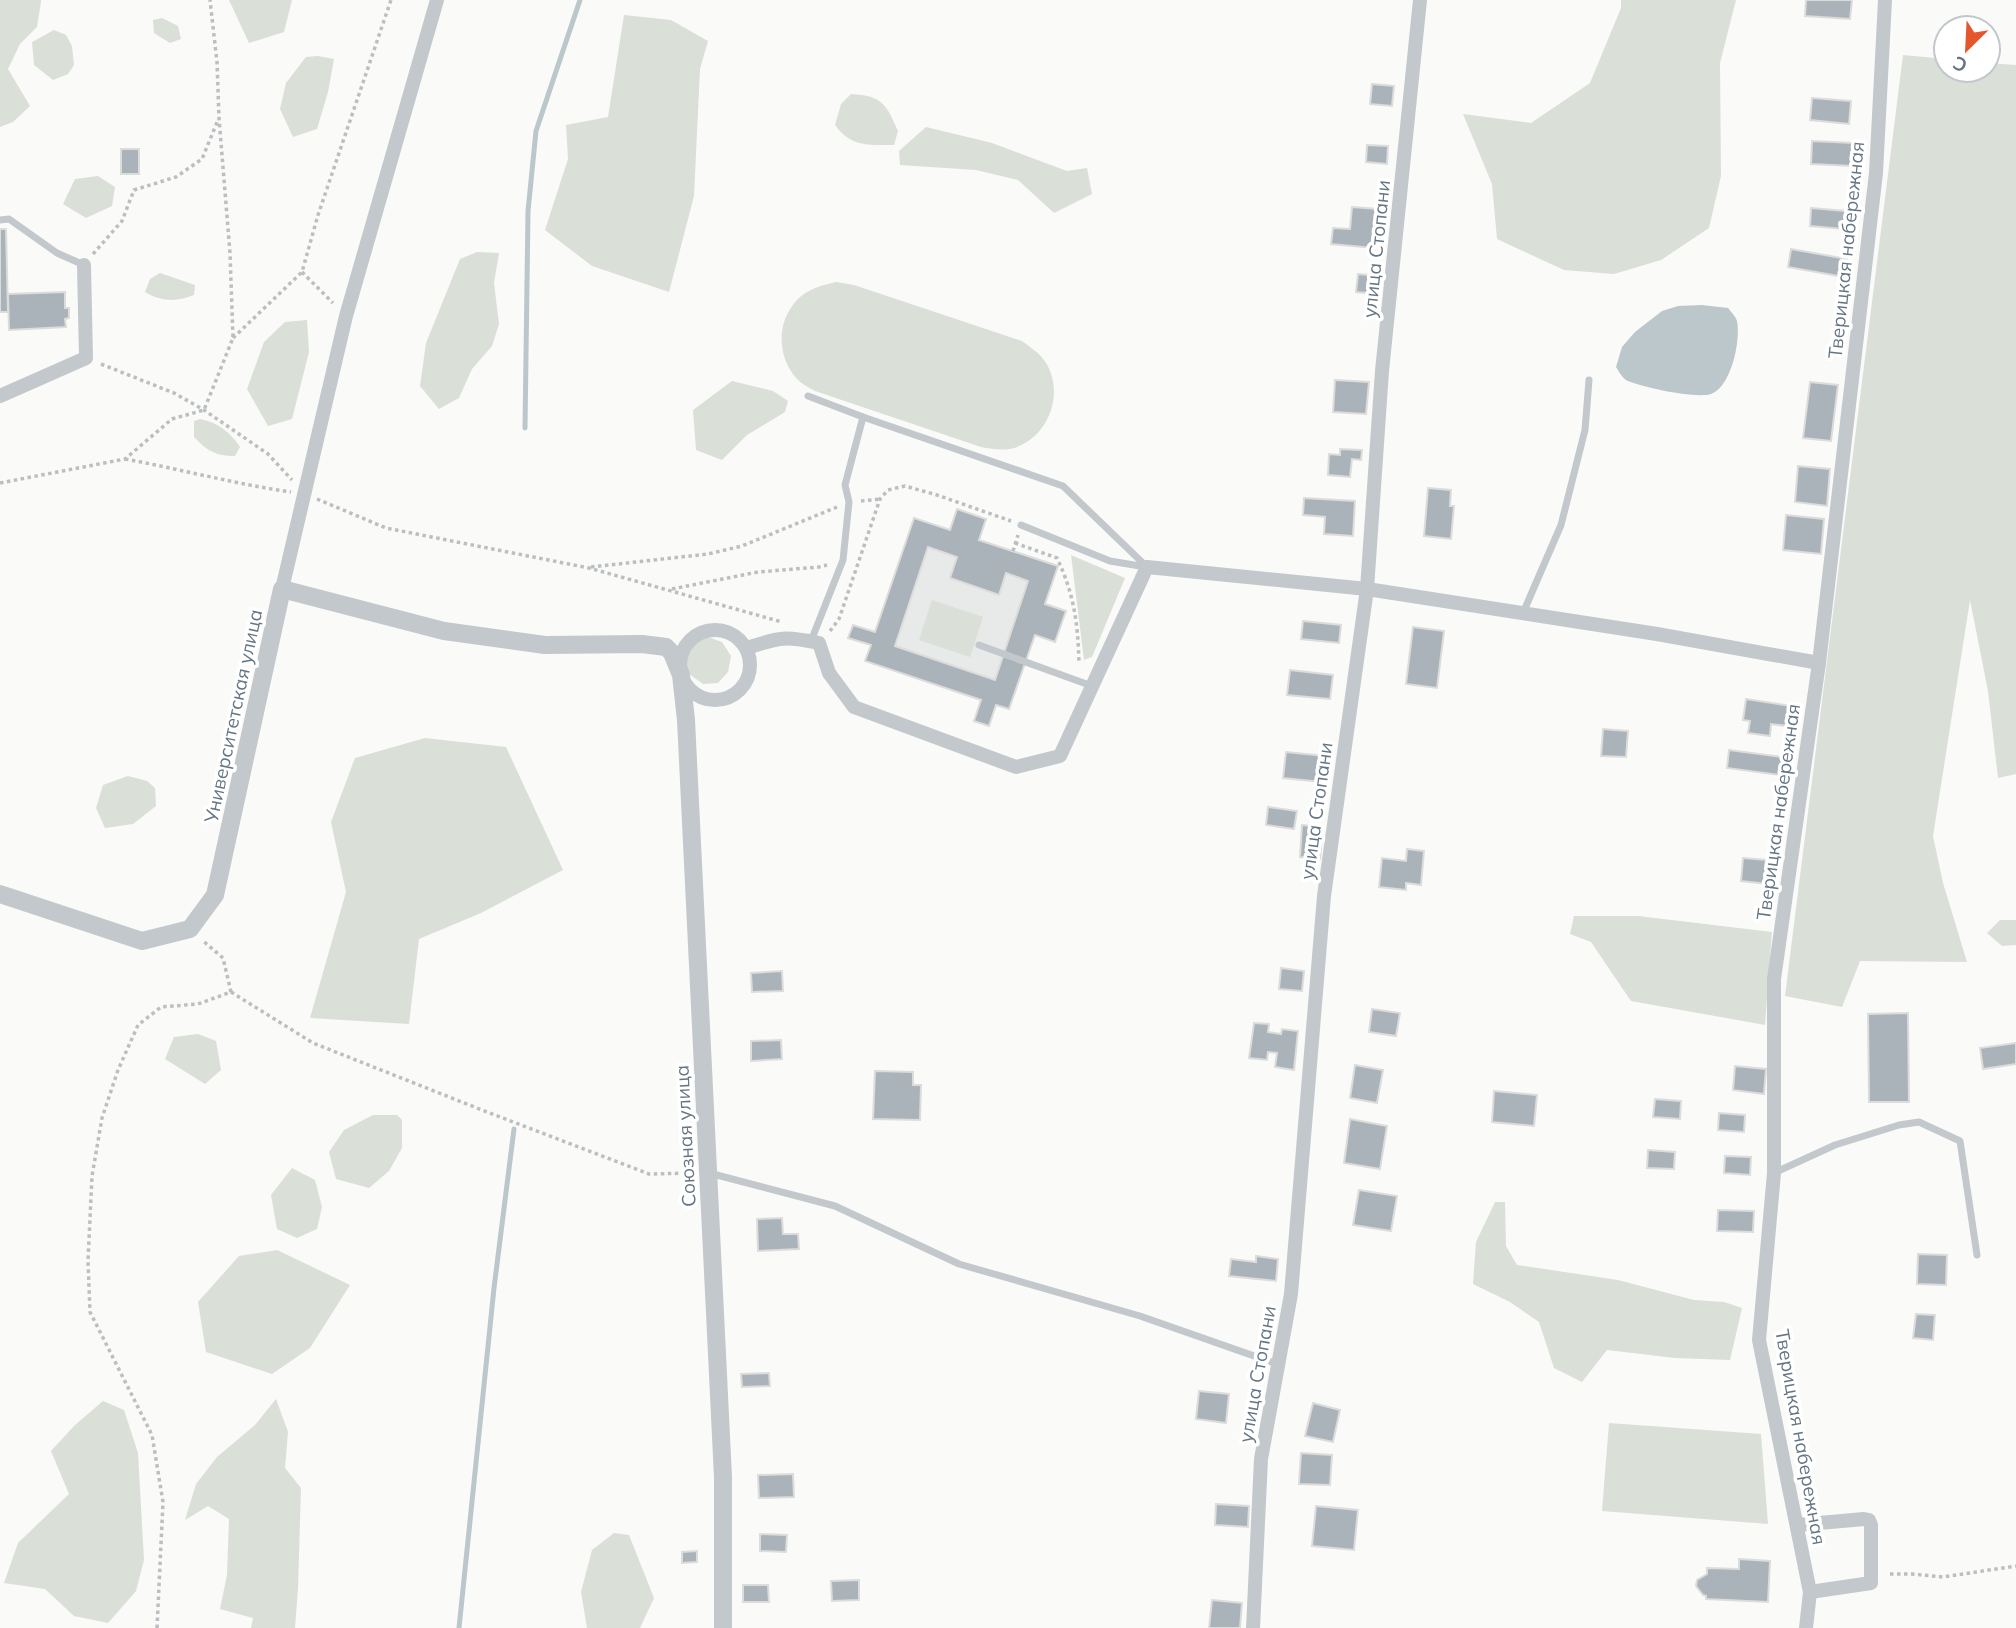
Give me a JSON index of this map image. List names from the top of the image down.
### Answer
{
  "streets": {
    "street": [
      "улица Стопани",
      "Тверицкая набережная",
      "Университетская улица",
      "Союзная улица"
    ]
  },
  "crossings": [
    ["Университетская улица", "Союзная улица"]
  ],
  "north": "bottom left"
}
